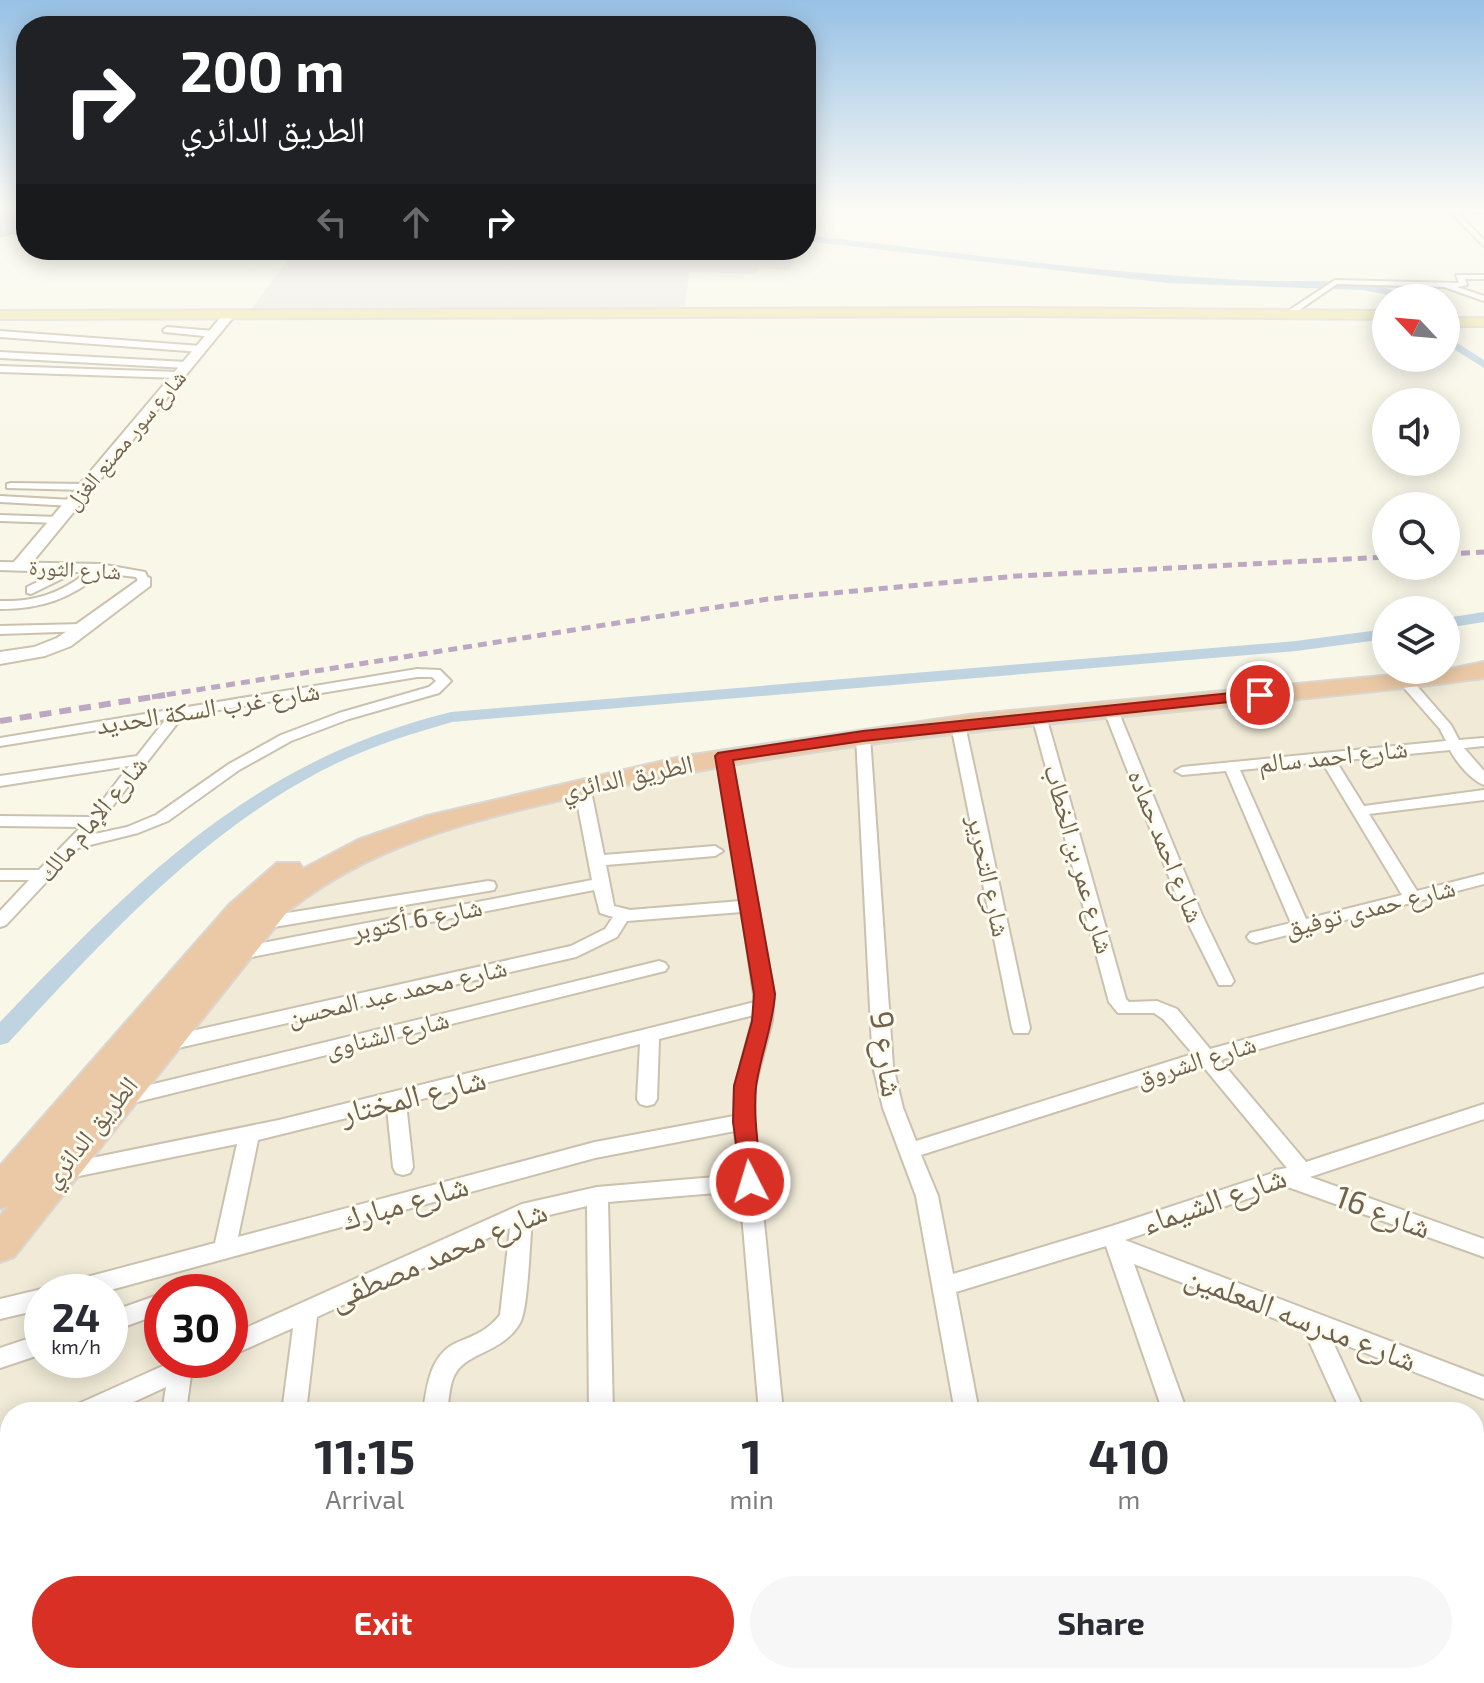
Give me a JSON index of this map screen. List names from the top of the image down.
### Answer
{
  "streets": {
    "highway": ["الطريق الدائري"],
    "street": [
      "شارع سور مصنع الغزل",
      "شارع الثورة",
      "شارع غرب السكة الحديد",
      "شارع احمد سالم",
      "شارع الإمام مالك",
      "شارع احمد حماده",
      "شارع عمر بن الخطاب",
      "شارع التحرير",
      "شارع حمدى توفيق",
      "شارع 6 أكتوبر",
      "شارع محمد عبد المحسن",
      "شارع الشناوى",
      "شارع 9",
      "شارع الشروق",
      "شارع المختار",
      "شارع الشيماء",
      "شارع مبارك",
      "شارع 16",
      "شارع محمد مصطفى",
      "شارع مدرسه المعلمين"
    ]
  },
  "crossings": [
    ["شارع سور مصنع الغزل", "شارع الثورة"],
    ["شارع غرب السكة الحديد", "شارع الإمام مالك"],
    ["الطريق الدائري", "شارع احمد حماده"],
    ["الطريق الدائري", "شارع عمر بن الخطاب"],
    ["الطريق الدائري", "شارع التحرير"],
    ["الطريق الدائري", "شارع 6 أكتوبر"],
    ["الطريق الدائري", "شارع محمد عبد المحسن"],
    ["الطريق الدائري", "شارع الشناوى"],
    ["الطريق الدائري", "شارع 9"],
    ["الطريق الدائري", "شارع المختار"],
    ["شارع عمر بن الخطاب", "شارع الشروق"],
    ["شارع 9", "شارع الشروق"],
    ["شارع 9", "شارع الشيماء"],
    ["شارع الشيماء", "شارع 16"],
    ["شارع الشيماء", "شارع مدرسه المعلمين"]
  ],
  "north": "top left",
  "page": {
    "turn": ["200 m", "الطريق الدائري"],
    "speed": "24 km/h",
    "limit": "30",
    "eta": [
      "11:15",
      "Arrival",
      "1",
      "min",
      "410",
      "m"
    ],
    "buttons": ["Exit", "Share"]
  }
}
